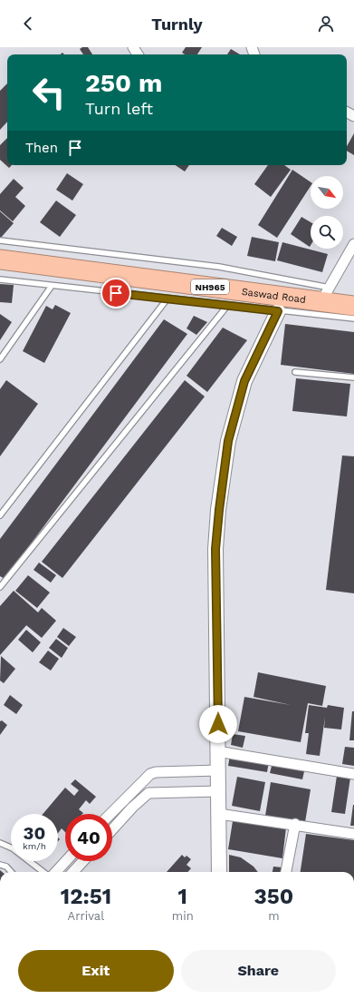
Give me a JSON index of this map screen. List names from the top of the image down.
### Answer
{
  "streets": {
    "highway": ["NH965", "Saswad Road"]
  },
  "north": "bottom right",
  "page": {
    "header": "Turnly",
    "turn": ["250 m", "Turn left"],
    "then": "Then",
    "speed": "30 km/h",
    "limit": "40",
    "eta": [
      "12:51",
      "Arrival",
      "1",
      "min",
      "350",
      "m"
    ],
    "buttons": ["Exit", "Share"]
  }
}
